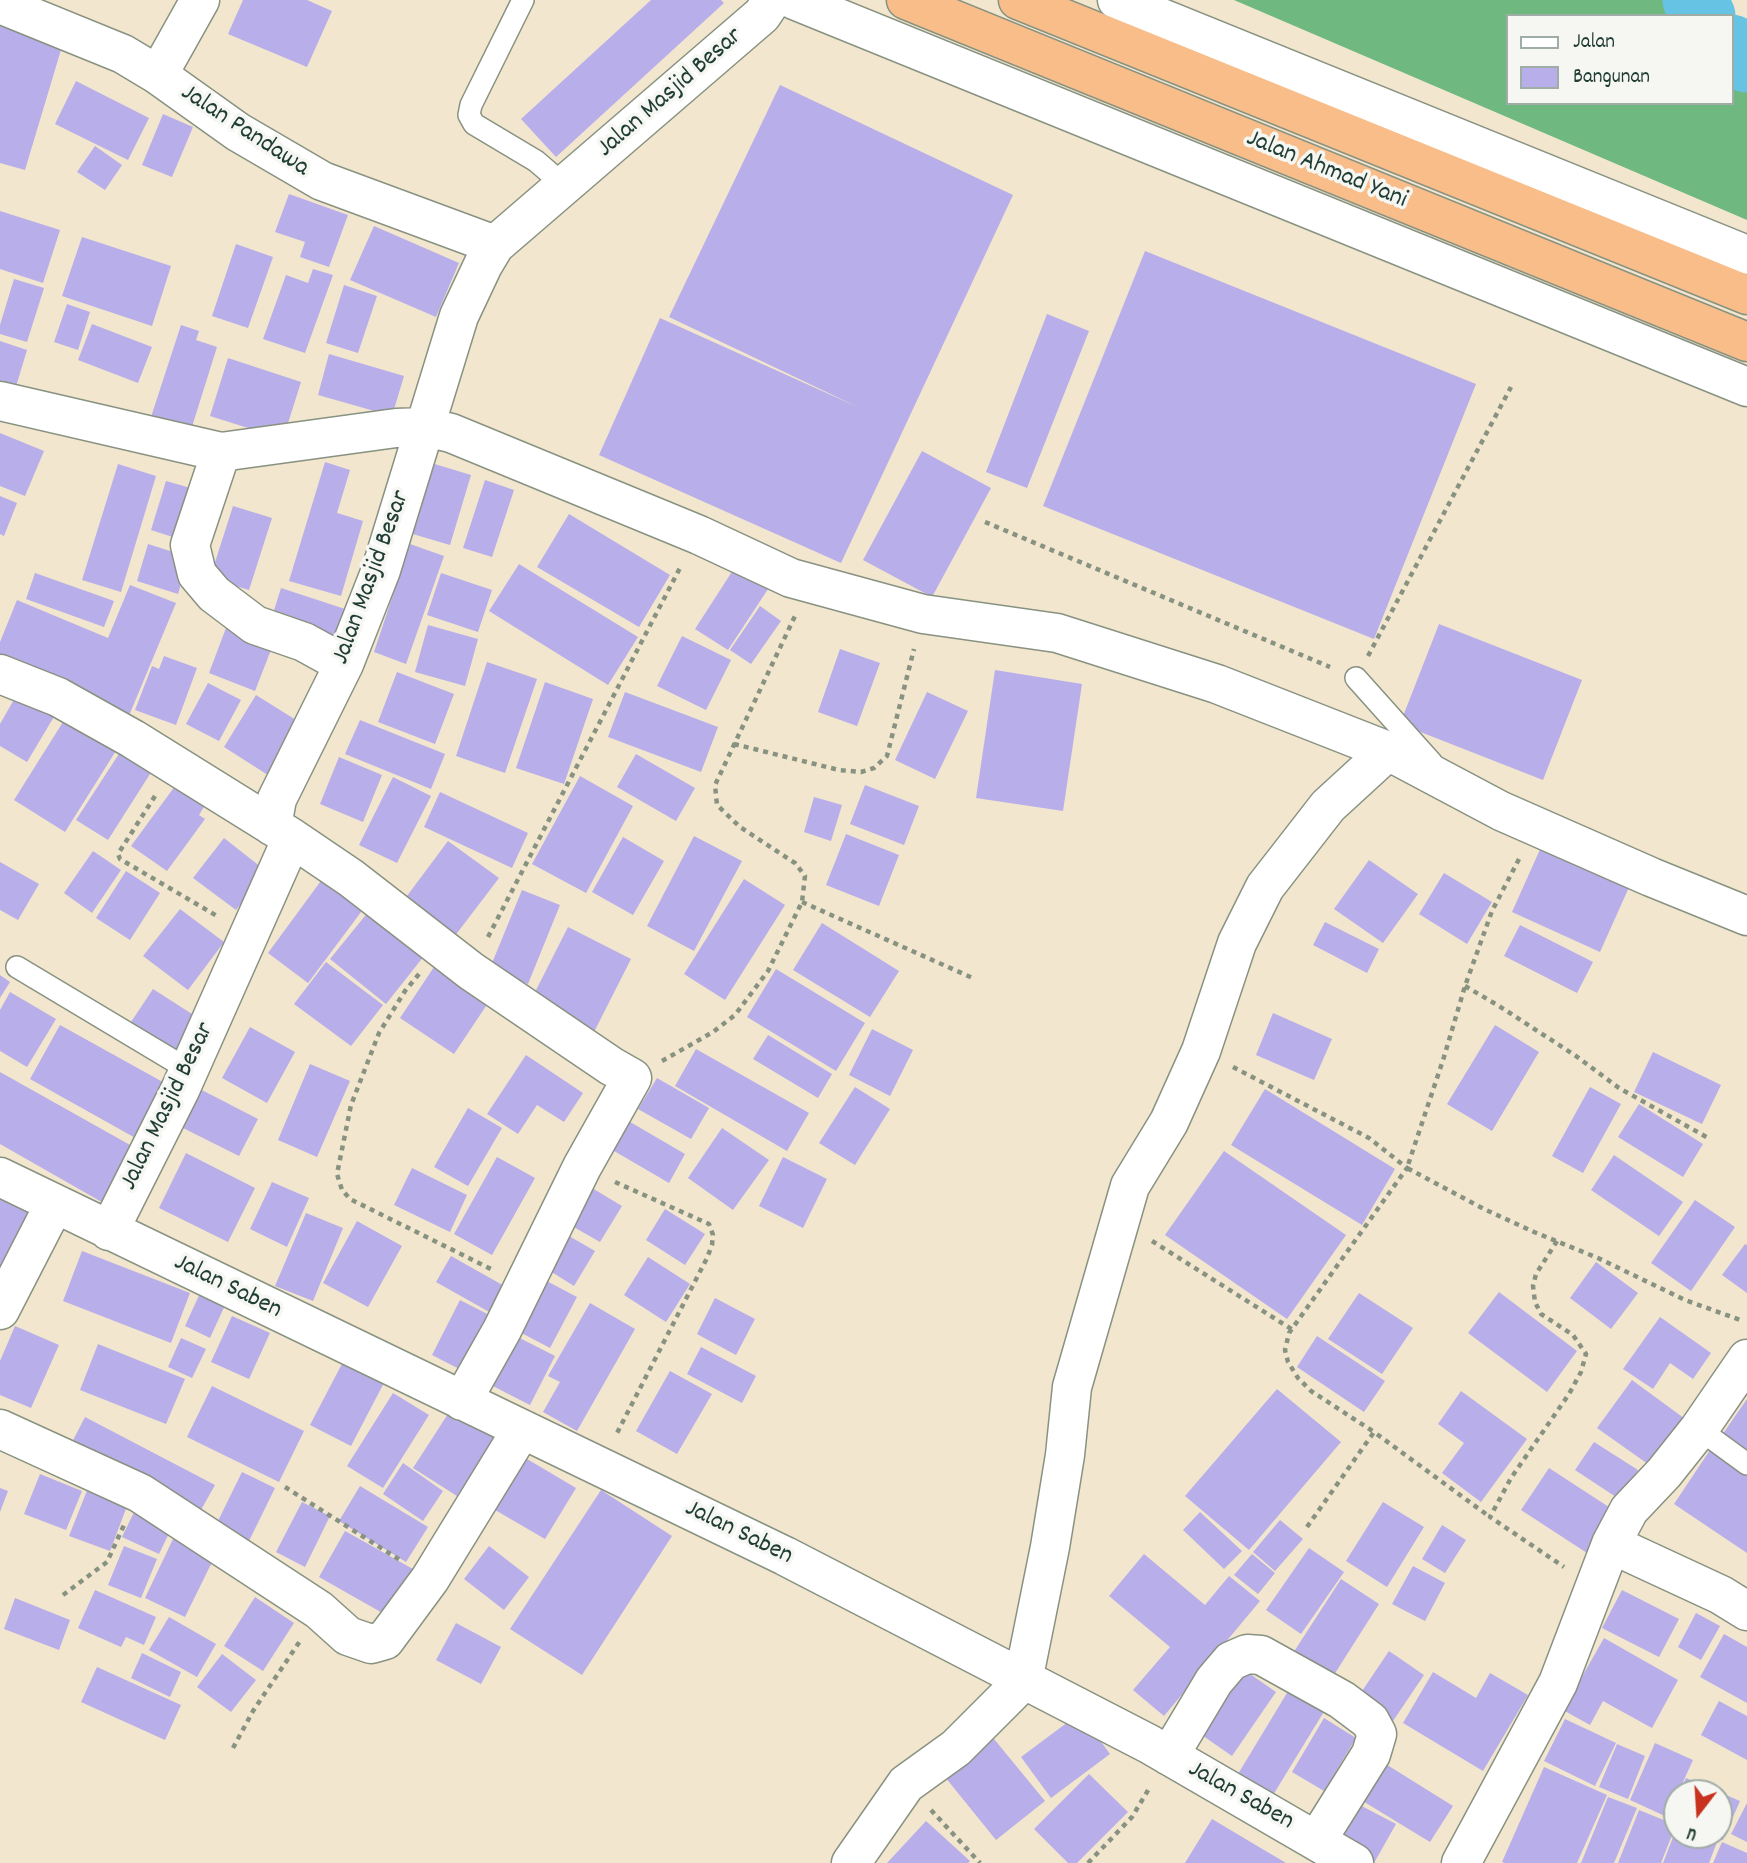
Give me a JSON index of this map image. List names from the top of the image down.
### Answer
{
  "streets": {
    "highway": ["Jalan Ahmad Yani"],
    "street": ["Jalan Masjid Besar", "Jalan Pandawa", "Jalan Saben"]
  },
  "crossings": [
    ["Jalan Masjid Besar", "Jalan Pandawa"],
    ["Jalan Masjid Besar", "Jalan Saben"]
  ],
  "legend": ["Jalan", "Bangunan"],
  "north": "bottom"
}
